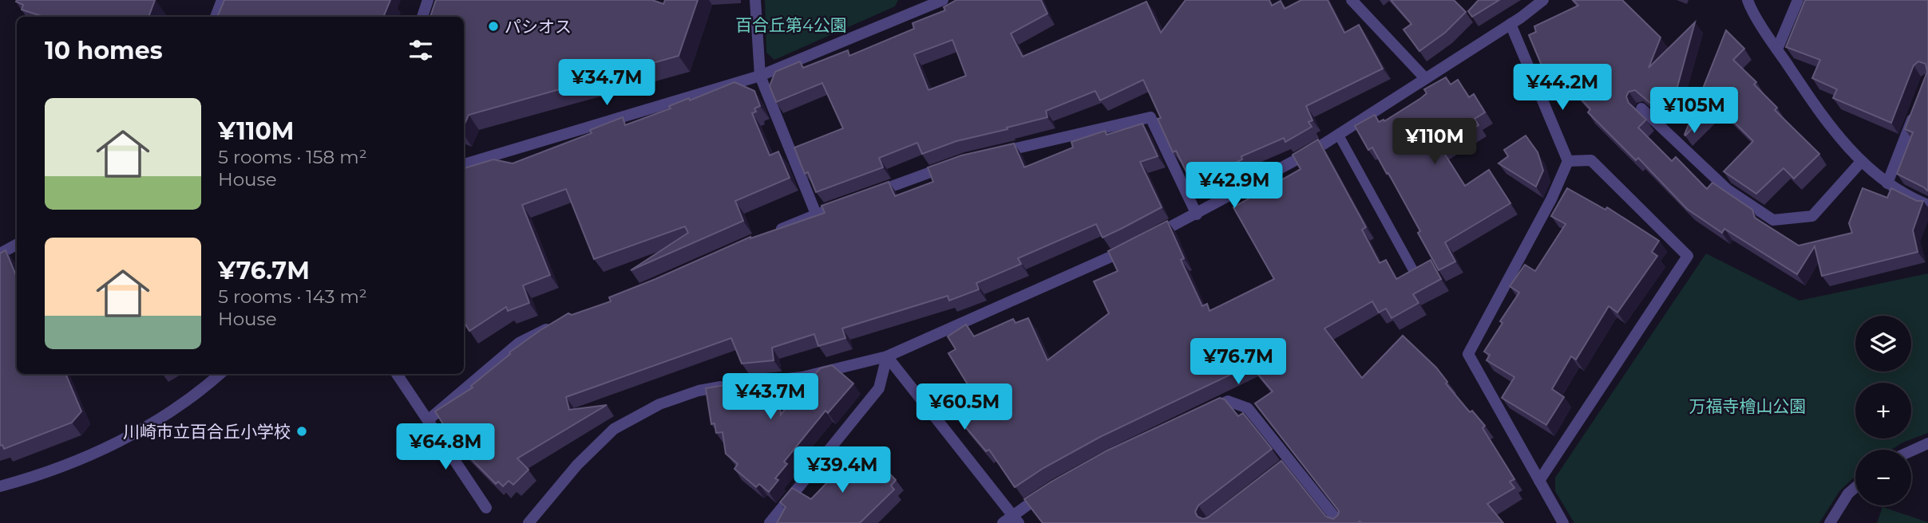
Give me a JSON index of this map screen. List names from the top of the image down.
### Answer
{
  "parks": ["百合丘第4公園", "万福寺檜山公園"],
  "places": ["パシオス", "川崎市立百合丘小学校"],
  "page": {
    "heading": "10 homes",
    "price": [
      "¥34.7M",
      "¥44.2M",
      "¥105M",
      "¥110M",
      "¥42.9M",
      "¥76.7M",
      "¥43.7M",
      "¥60.5M",
      "¥64.8M",
      "¥39.4M"
    ],
    "list": [
      {
        "name": "¥110M",
        "note": "5 rooms · 158 m² · House"
      },
      {
        "name": "¥76.7M",
        "note": "5 rooms · 143 m² · House"
      }
    ],
    "map_buttons": ["+", "−"]
  }
}
